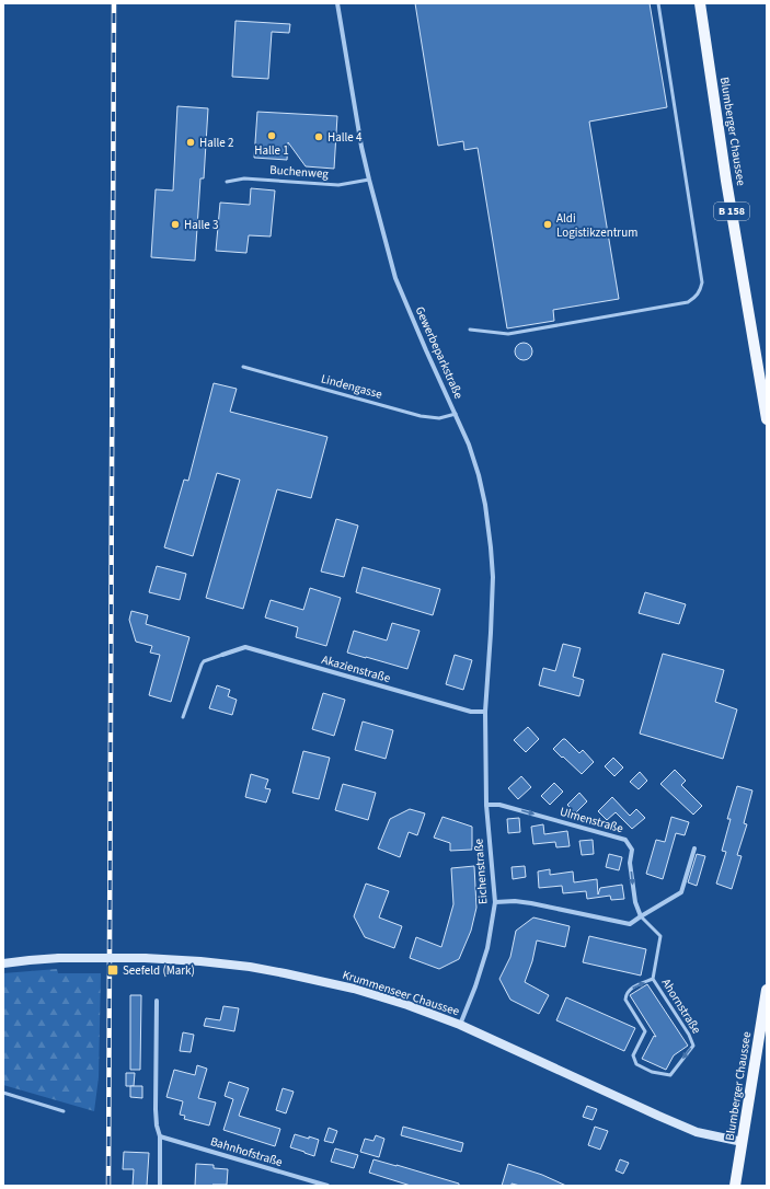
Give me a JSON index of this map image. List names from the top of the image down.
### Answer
{
  "streets": {
    "main road": ["Blumberger Chaussee", "B 158", "Krummenseer Chaussee"],
    "street": [
      "Gewerbeparkstraße",
      "Akazienstraße",
      "Ulmenstraße",
      "Eichenstraße",
      "Bahnhofstraße"
    ],
    "lane": ["Buchenweg", "Lindengasse", "Ahornstraße"]
  },
  "crossings": [
    ["Blumberger Chaussee", "Krummenseer Chaussee"],
    ["Buchenweg", "Gewerbeparkstraße"],
    ["Gewerbeparkstraße", "Lindengasse"],
    ["Gewerbeparkstraße", "Akazienstraße"],
    ["Gewerbeparkstraße", "Eichenstraße"],
    ["Akazienstraße", "Eichenstraße"],
    ["Ulmenstraße", "Eichenstraße"],
    ["Ulmenstraße", "Ahornstraße"],
    ["Eichenstraße", "Krummenseer Chaussee"]
  ],
  "one_way": ["Ulmenstraße"],
  "places": {
    "other": [
      "Halle 1",
      "Halle 4",
      "Halle 2",
      "Halle 3",
      "Aldi Logistikzentrum"
    ],
    "transit": ["Seefeld (Mark)"]
  }
}
